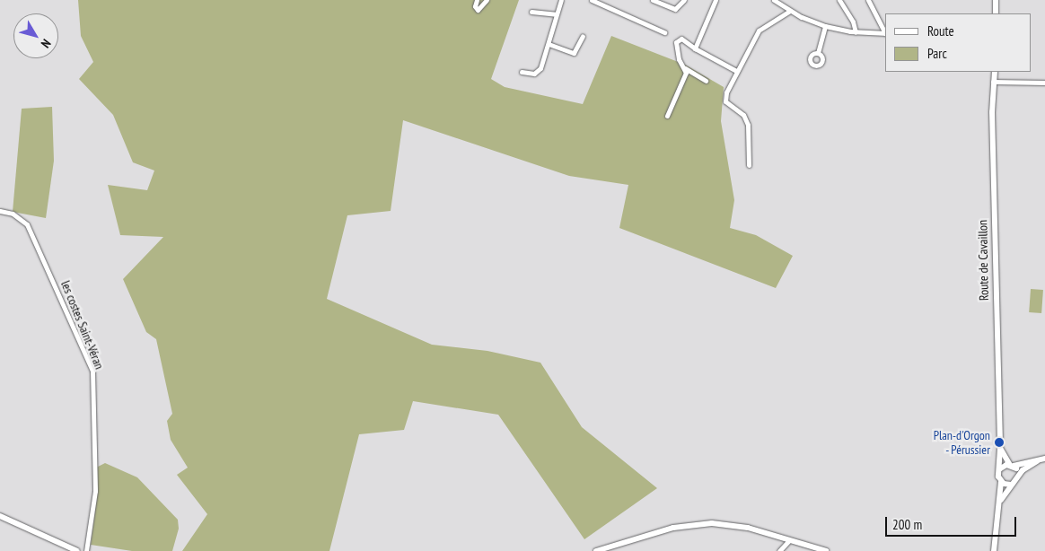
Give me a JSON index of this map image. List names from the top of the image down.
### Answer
{
  "streets": {
    "main road": ["Route de Cavaillon"],
    "street": ["les costes Saint-Véran"]
  },
  "places": ["Plan-d'Orgon - Pérussier"],
  "legend": ["Route", "Parc"],
  "scale_bar": "200 m",
  "north": "bottom right"
}
